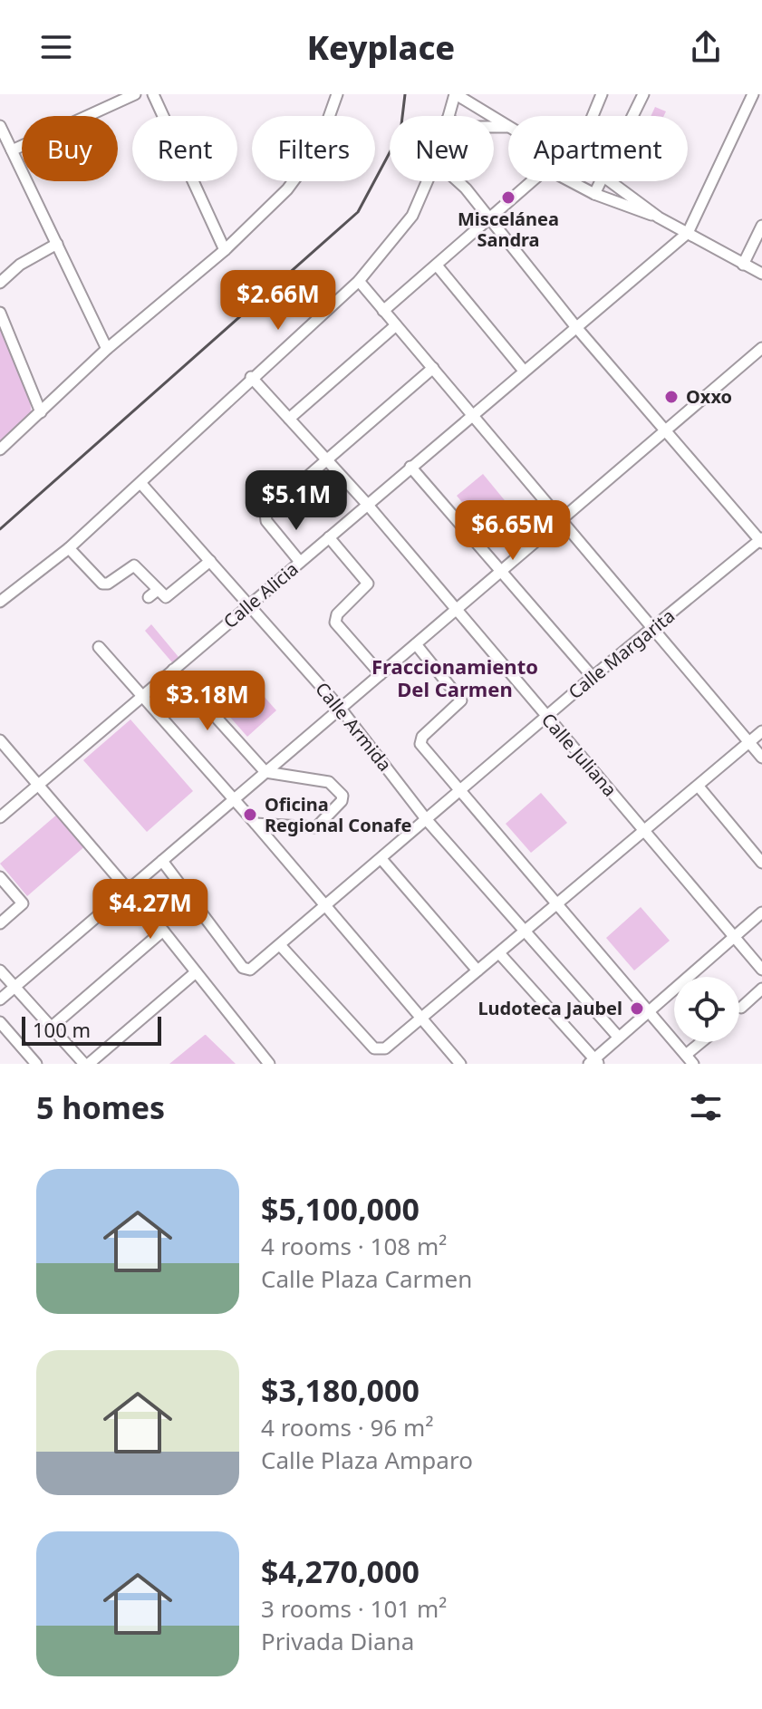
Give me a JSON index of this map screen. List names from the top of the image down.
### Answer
{
  "streets": {
    "street": [
      "Calle Alicia",
      "Calle Margarita",
      "Calle Armida",
      "Calle Juliana"
    ]
  },
  "crossings": [
    ["Calle Alicia", "Calle Armida"],
    ["Calle Alicia", "Calle Juliana"],
    ["Calle Margarita", "Calle Armida"],
    ["Calle Margarita", "Calle Juliana"]
  ],
  "districts": ["Fraccionamiento Del Carmen"],
  "places": [
    "Miscelánea Sandra",
    "Oxxo",
    "Oficina Regional Conafe",
    "Ludoteca Jaubel"
  ],
  "scale_bar": "100 m",
  "page": {
    "header": "Keyplace",
    "chip": [
      "Buy",
      "Rent",
      "Filters",
      "New",
      "Apartment"
    ],
    "price": [
      "$2.66M",
      "$5.1M",
      "$6.65M",
      "$3.18M",
      "$4.27M"
    ],
    "scale": "100 m",
    "heading": "5 homes",
    "list": [
      {
        "name": "$5,100,000",
        "note": "4 rooms · 108 m² · Calle Plaza Carmen"
      },
      {
        "name": "$3,180,000",
        "note": "4 rooms · 96 m² · Calle Plaza Amparo"
      },
      {
        "name": "$4,270,000",
        "note": "3 rooms · 101 m² · Privada Diana"
      }
    ]
  }
}
